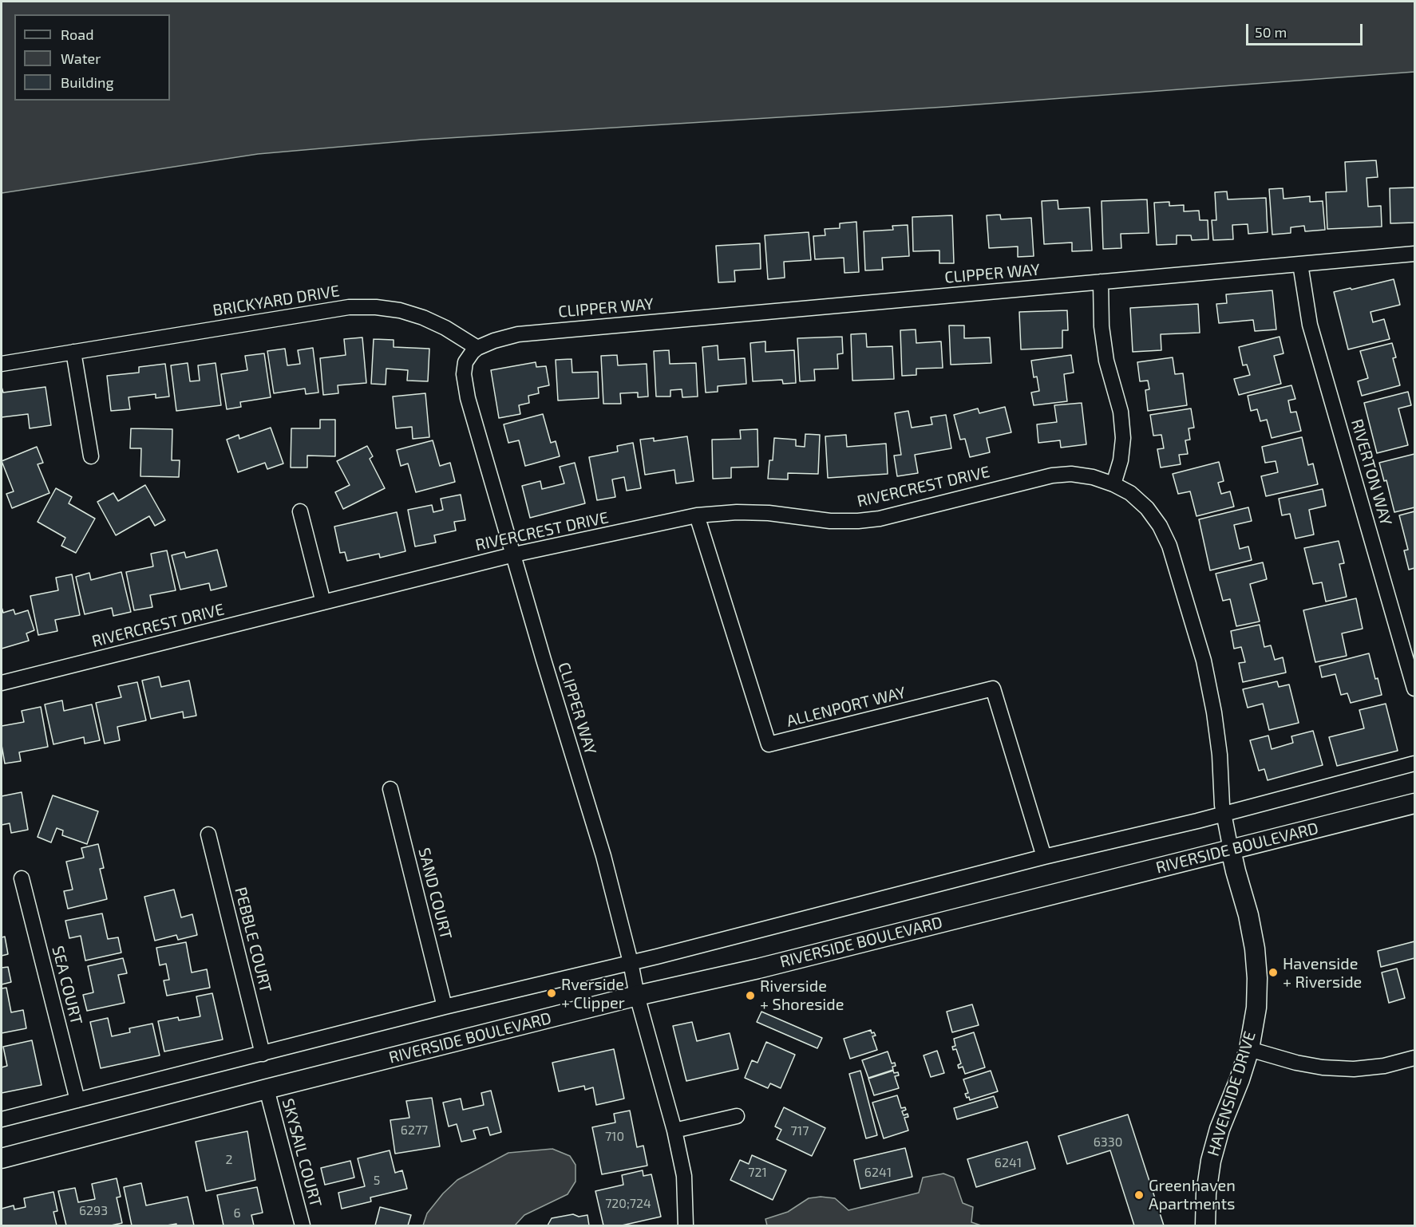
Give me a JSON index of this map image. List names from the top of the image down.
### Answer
{
  "streets": {
    "main road": ["RIVERSIDE BOULEVARD", "HAVENSIDE DRIVE"],
    "street": [
      "CLIPPER WAY",
      "BRICKYARD DRIVE",
      "RIVERTON WAY",
      "RIVERCREST DRIVE",
      "ALLENPORT WAY",
      "SAND COURT",
      "PEBBLE COURT",
      "SEA COURT",
      "SKYSAIL COURT"
    ]
  },
  "crossings": [
    ["CLIPPER WAY", "BRICKYARD DRIVE"],
    ["CLIPPER WAY", "RIVERTON WAY"],
    ["CLIPPER WAY", "RIVERCREST DRIVE"],
    ["CLIPPER WAY", "RIVERSIDE BOULEVARD"],
    ["RIVERCREST DRIVE", "ALLENPORT WAY"],
    ["RIVERCREST DRIVE", "RIVERSIDE BOULEVARD"],
    ["RIVERCREST DRIVE", "HAVENSIDE DRIVE"],
    ["RIVERSIDE BOULEVARD", "HAVENSIDE DRIVE"],
    ["RIVERSIDE BOULEVARD", "SKYSAIL COURT"]
  ],
  "places": [
    "Havenside + Riverside",
    "Rverside + Clipper",
    "Riverside + Shoreside",
    "Greenhaven Apartments"
  ],
  "house_numbers": [
    "6277",
    "717",
    "710",
    "6330",
    "2",
    "6241",
    "721",
    "6241",
    "5",
    "720;724",
    "6293",
    "6"
  ],
  "legend": ["Road", "Water", "Building"],
  "scale_bar": "50 m"
}
